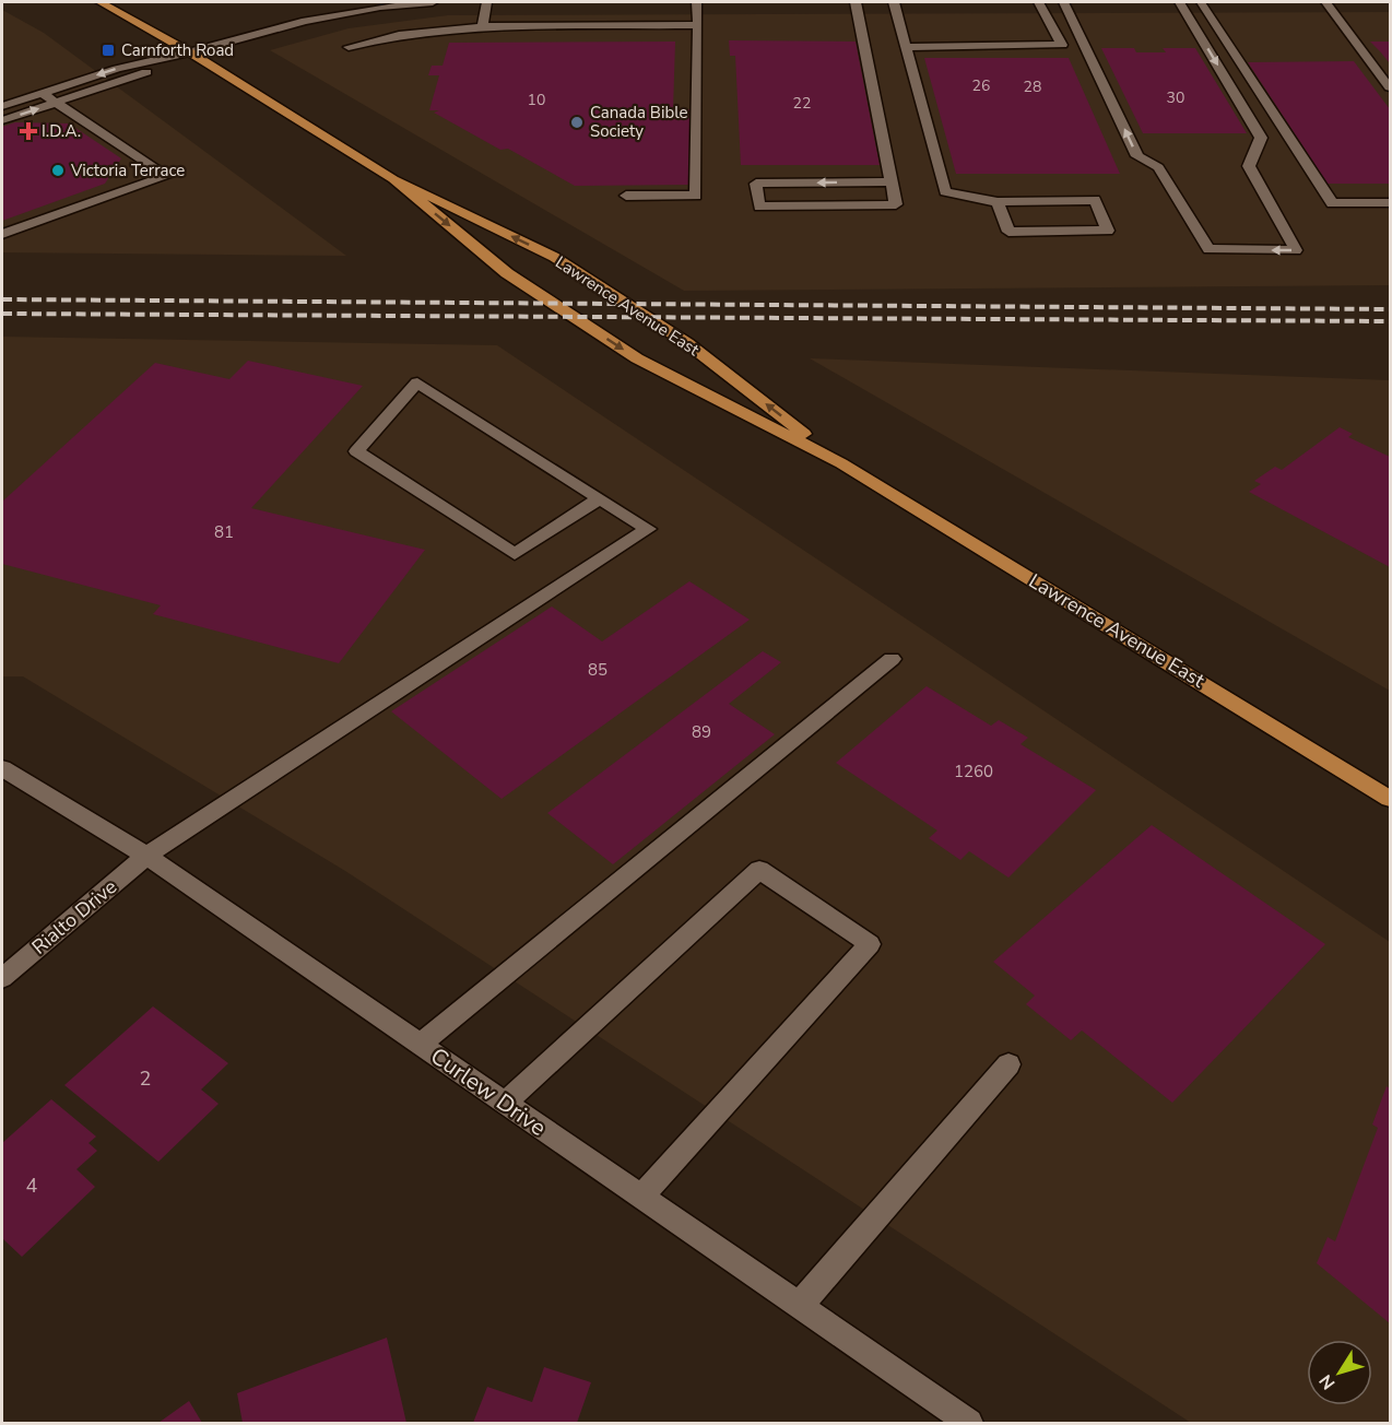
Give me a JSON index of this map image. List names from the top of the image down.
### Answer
{
  "streets": {
    "main road": ["Lawrence Avenue East"],
    "street": ["Rialto Drive", "Curlew Drive"]
  },
  "crossings": [
    ["Rialto Drive", "Curlew Drive"]
  ],
  "places": {
    "transit": ["Carnforth Road"],
    "other": ["Canada Bible Society", "Victoria Terrace"],
    "health": ["I.D.A."]
  },
  "house_numbers": [
    "26",
    "28",
    "30",
    "10",
    "22",
    "81",
    "85",
    "89",
    "1260",
    "2",
    "4"
  ],
  "north": "bottom left"
}
